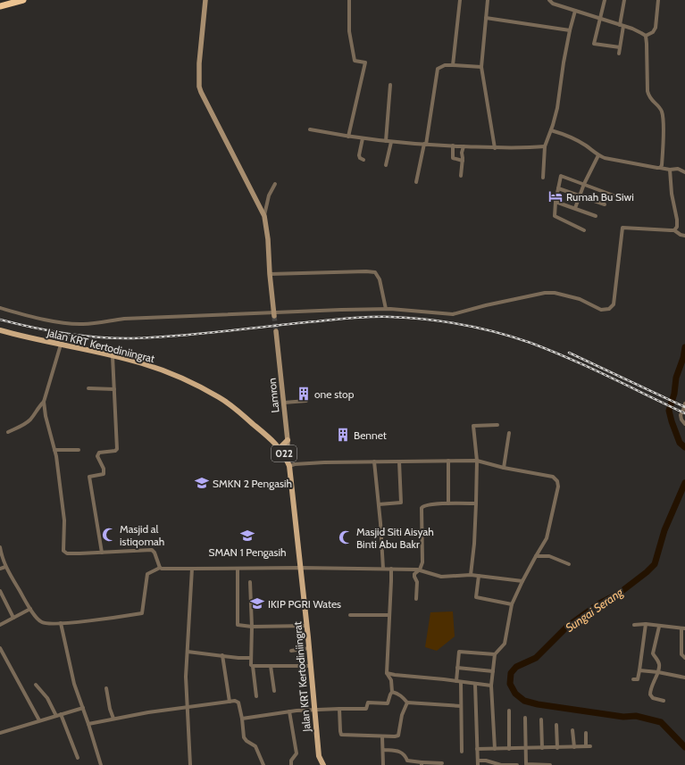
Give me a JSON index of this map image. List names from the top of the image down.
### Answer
{
  "streets": {
    "main road": ["Jalan KRT Kertodiniingrat", "022"],
    "street": ["Lamron"]
  },
  "crossings": [
    ["Jalan KRT Kertodiniingrat", "Lamron"]
  ],
  "water": ["Sungai Serang"],
  "places": {
    "hotel": ["Rumah Bu Siwi"],
    "building": ["one stop", "Bennet"],
    "school or university": ["SMKN 2 Pengasih", "SMAN 1 Pengasih", "IKIP PGRI Wates"],
    "mosque": ["Masjid al istiqomah", "Masjid Siti Aisyah Binti Abu Bakr"]
  }
}
